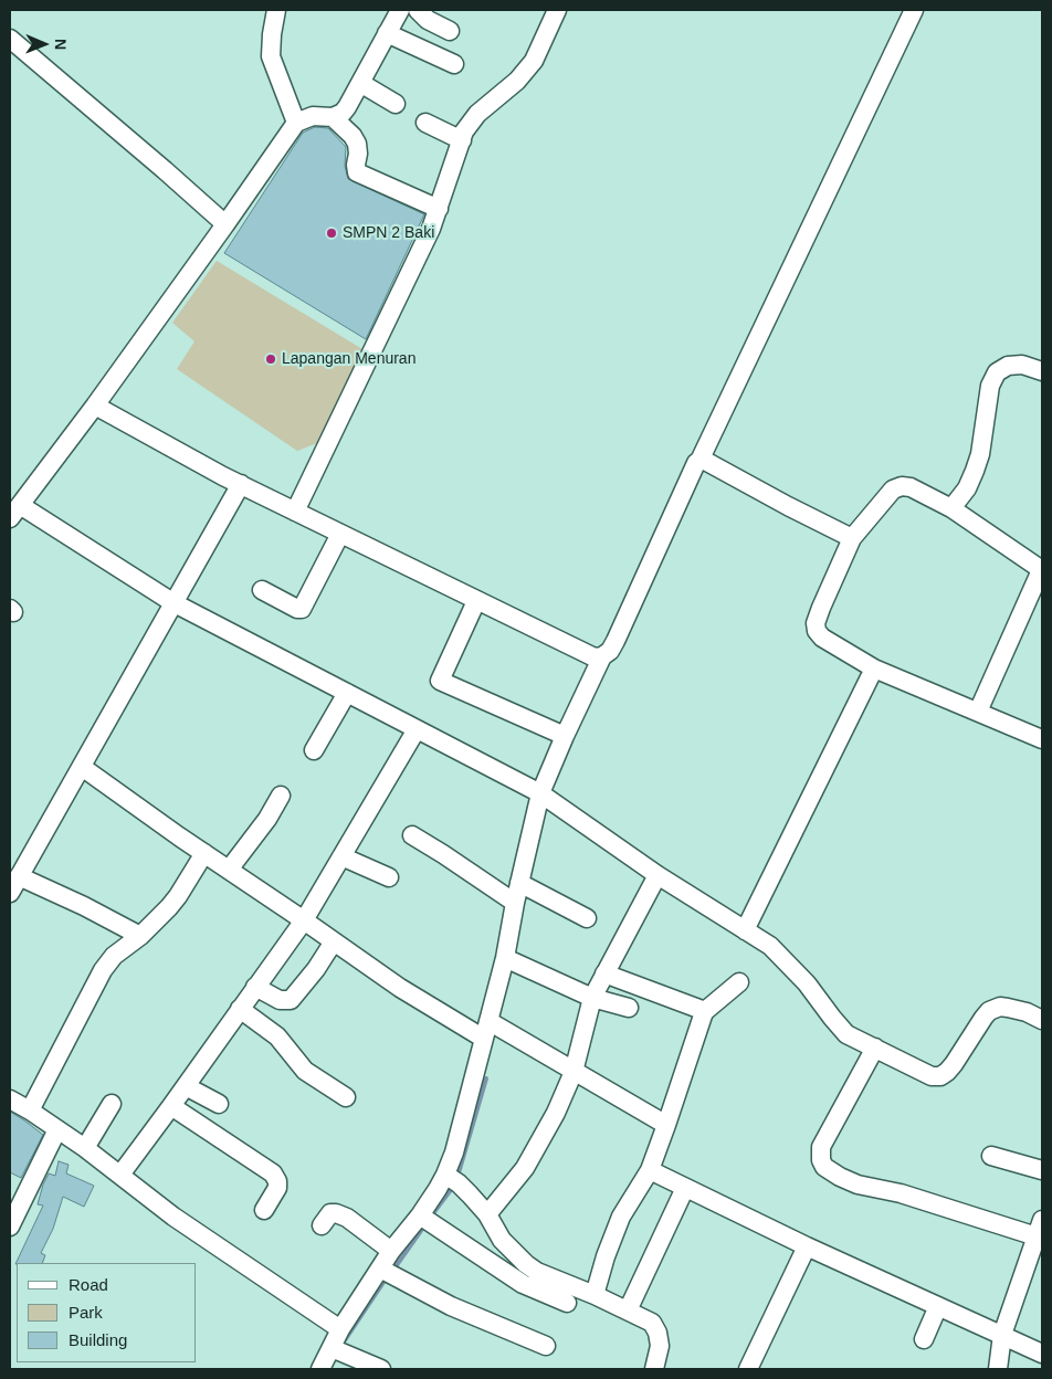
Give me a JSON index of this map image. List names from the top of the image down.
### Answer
{
  "places": ["SMPN 2 Baki", "Lapangan Menuran"],
  "legend": ["Road", "Park", "Building"],
  "north": "right"
}
